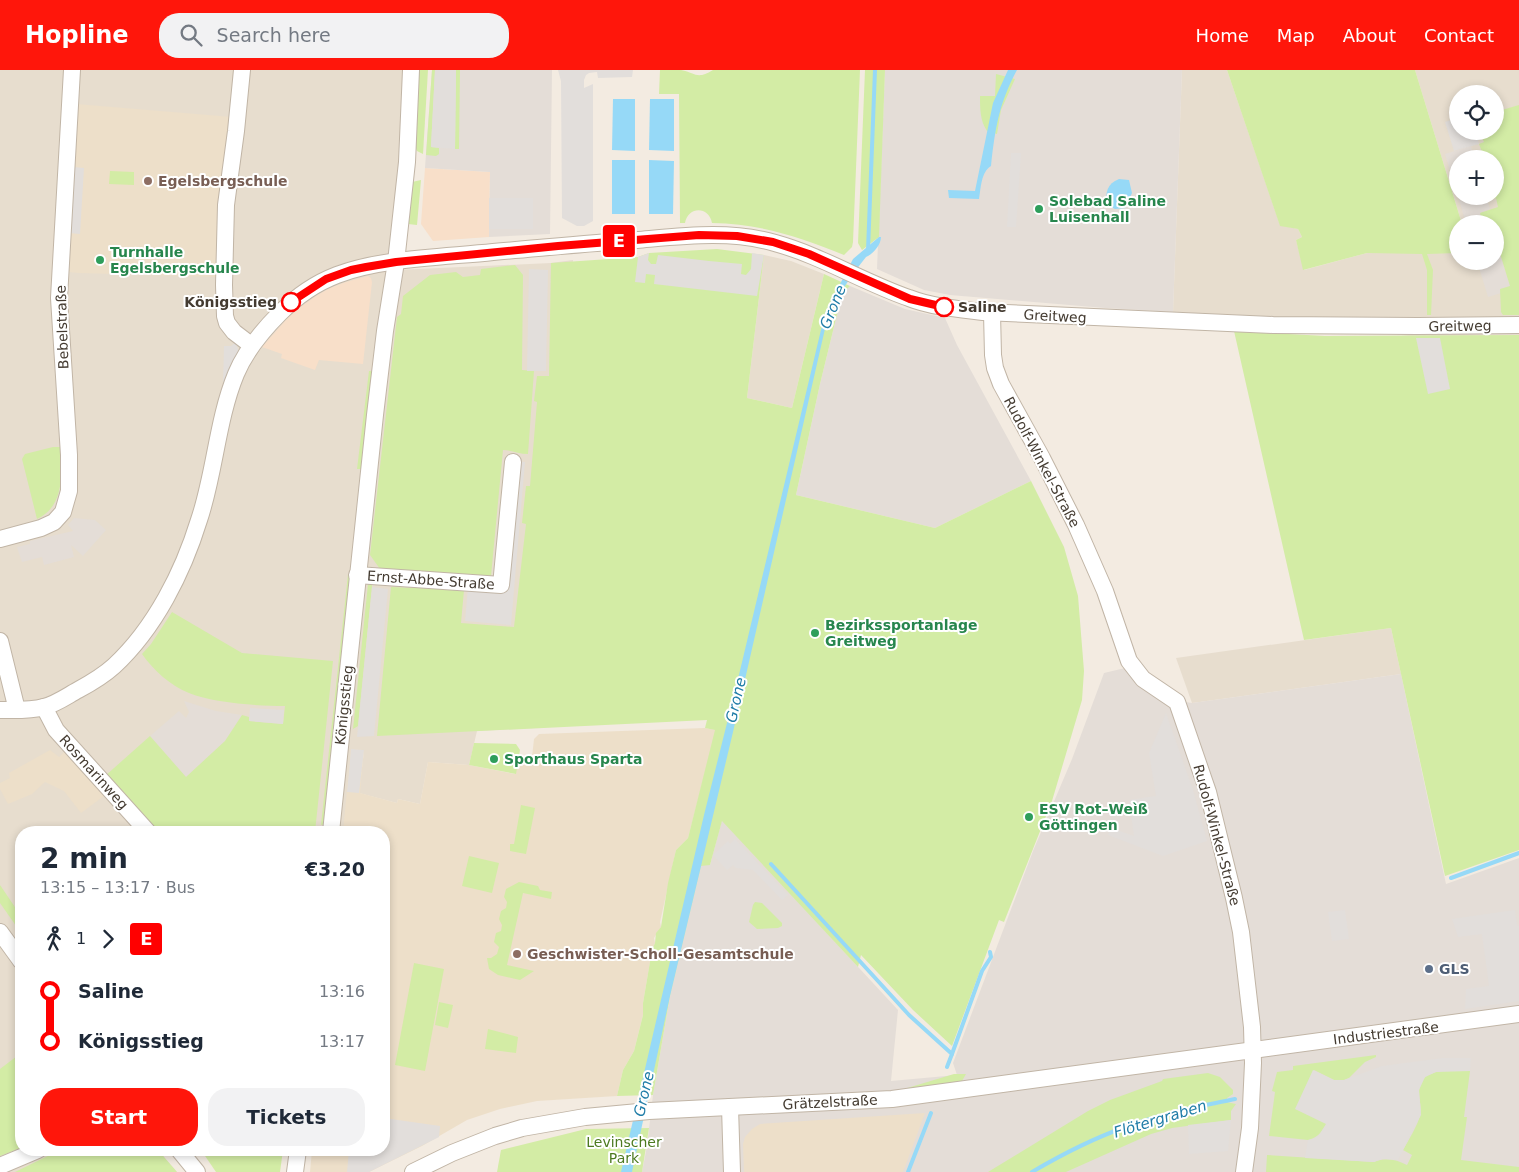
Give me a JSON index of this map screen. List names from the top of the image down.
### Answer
{
  "streets": {
    "street": [
      "Greitweg",
      "Bebelstraße",
      "Rudolf-Winkel-Straße",
      "Ernst-Abbe-Straße",
      "Königsstieg",
      "Rosmarinweg",
      "Industriestraße",
      "Grätzelstraße"
    ]
  },
  "crossings": [
    ["Greitweg", "Rudolf-Winkel-Straße"],
    ["Greitweg", "Königsstieg"],
    ["Greitweg", "Rosmarinweg"],
    ["Rudolf-Winkel-Straße", "Industriestraße"],
    ["Rudolf-Winkel-Straße", "Grätzelstraße"],
    ["Ernst-Abbe-Straße", "Königsstieg"],
    ["Industriestraße", "Grätzelstraße"]
  ],
  "water": ["Grone", "Flötergraben"],
  "parks": ["Levinscher Park"],
  "places": [
    "Egelsbergschule",
    "Solebad Saline Luisenhall",
    "Turnhalle Egelsbergschule",
    "Königsstieg",
    "Saline",
    "Bezirkssportanlage Greitweg",
    "Sporthaus Sparta",
    "ESV Rot–Weìß Göttingen",
    "Geschwister-Scholl-Gesamtschule",
    "GLS"
  ],
  "lines": ["bus line E"],
  "page": {
    "header": "Hopline",
    "search": "Search here",
    "nav": [
      "Home",
      "Map",
      "About",
      "Contact"
    ],
    "on_map": "E",
    "map_buttons": ["+", "−"],
    "heading": ["2 min", "13:15 – 13:17 · Bus", "€3.20"],
    "legs": ["1", "E"],
    "list": [
      {
        "name": "Saline",
        "value": "13:16"
      },
      {
        "name": "Königsstieg",
        "value": "13:17"
      }
    ],
    "buttons": ["Start", "Tickets"]
  }
}
